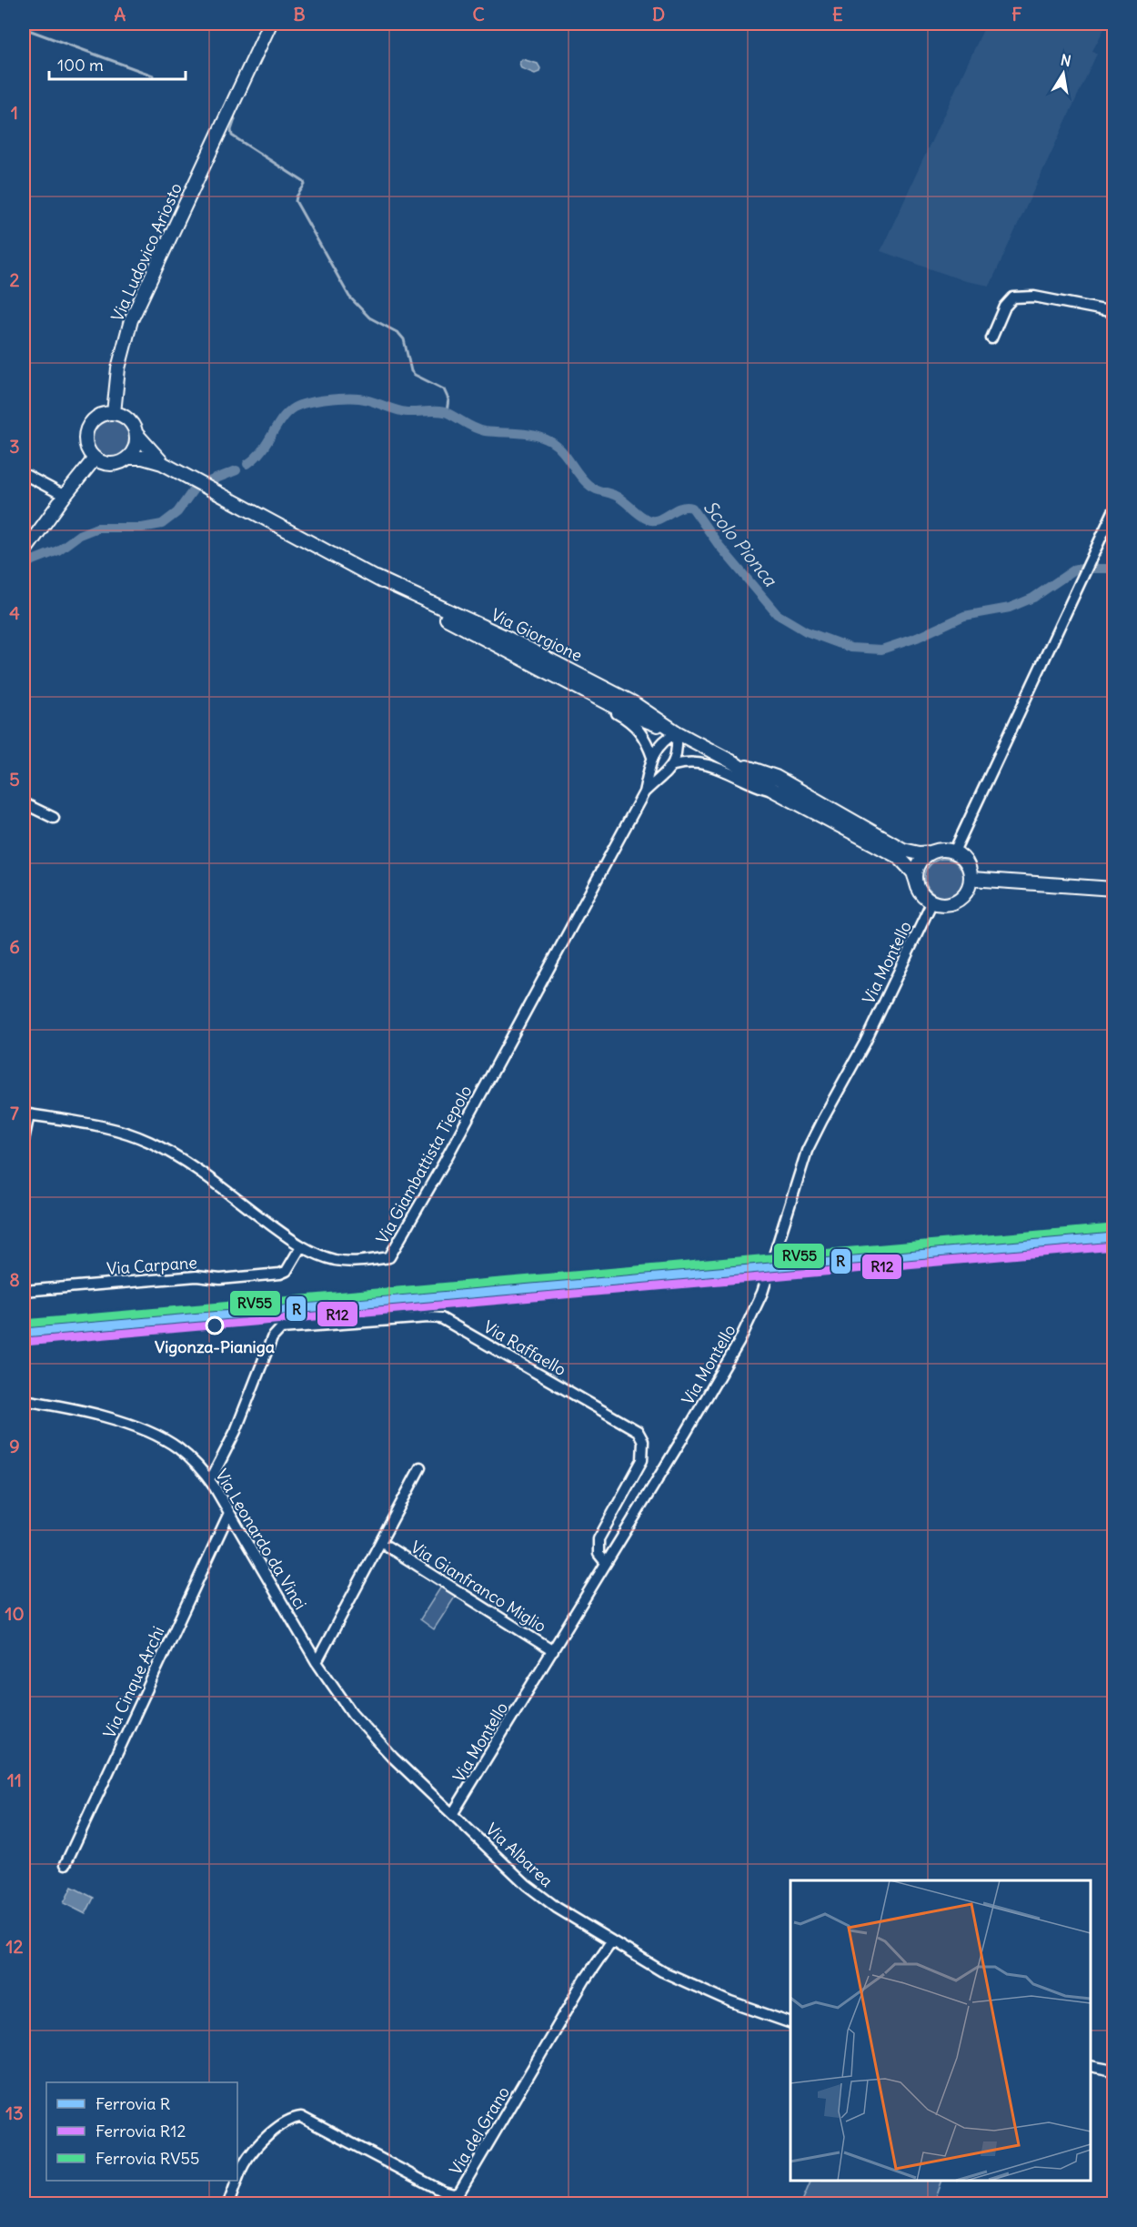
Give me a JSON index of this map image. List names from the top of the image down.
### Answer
{
  "streets": {
    "main road": ["Via Ludovico Ariosto", "Via Giorgione"],
    "street": [
      "Via Montello",
      "Via Giambattista Tiepolo",
      "Via Carpane",
      "Via Raffaello",
      "Via Leonardo da Vinci",
      "Via Gianfranco Miglio",
      "Via Cinque Archi",
      "Via Albarea",
      "Via del Grano"
    ]
  },
  "crossings": [
    ["Via Ludovico Ariosto", "Via Giorgione"],
    ["Via Giorgione", "Via Montello"],
    ["Via Giorgione", "Via Giambattista Tiepolo"],
    ["Via Montello", "Via Raffaello"],
    ["Via Montello", "Via Gianfranco Miglio"],
    ["Via Montello", "Via Albarea"],
    ["Via Giambattista Tiepolo", "Via Carpane"],
    ["Via Raffaello", "Via Leonardo da Vinci"],
    ["Via Leonardo da Vinci", "Via Cinque Archi"],
    ["Via Leonardo da Vinci", "Via Albarea"],
    ["Via Albarea", "Via del Grano"]
  ],
  "water": ["Scolo Pionca"],
  "places": ["Vigonza-Pianiga"],
  "lines": ["rail line RV55", "rail line R", "rail line R12"],
  "legend": ["Ferrovia R", "Ferrovia R12", "Ferrovia RV55"],
  "scale_bar": "100 m",
  "north": "top",
  "grid": {
    "columns": [
      "A",
      "B",
      "C",
      "D",
      "E",
      "F"
    ],
    "rows": [
      "1",
      "2",
      "3",
      "4",
      "5",
      "6",
      "7",
      "8",
      "9",
      "10",
      "11",
      "12",
      "13"
    ]
  }
}
